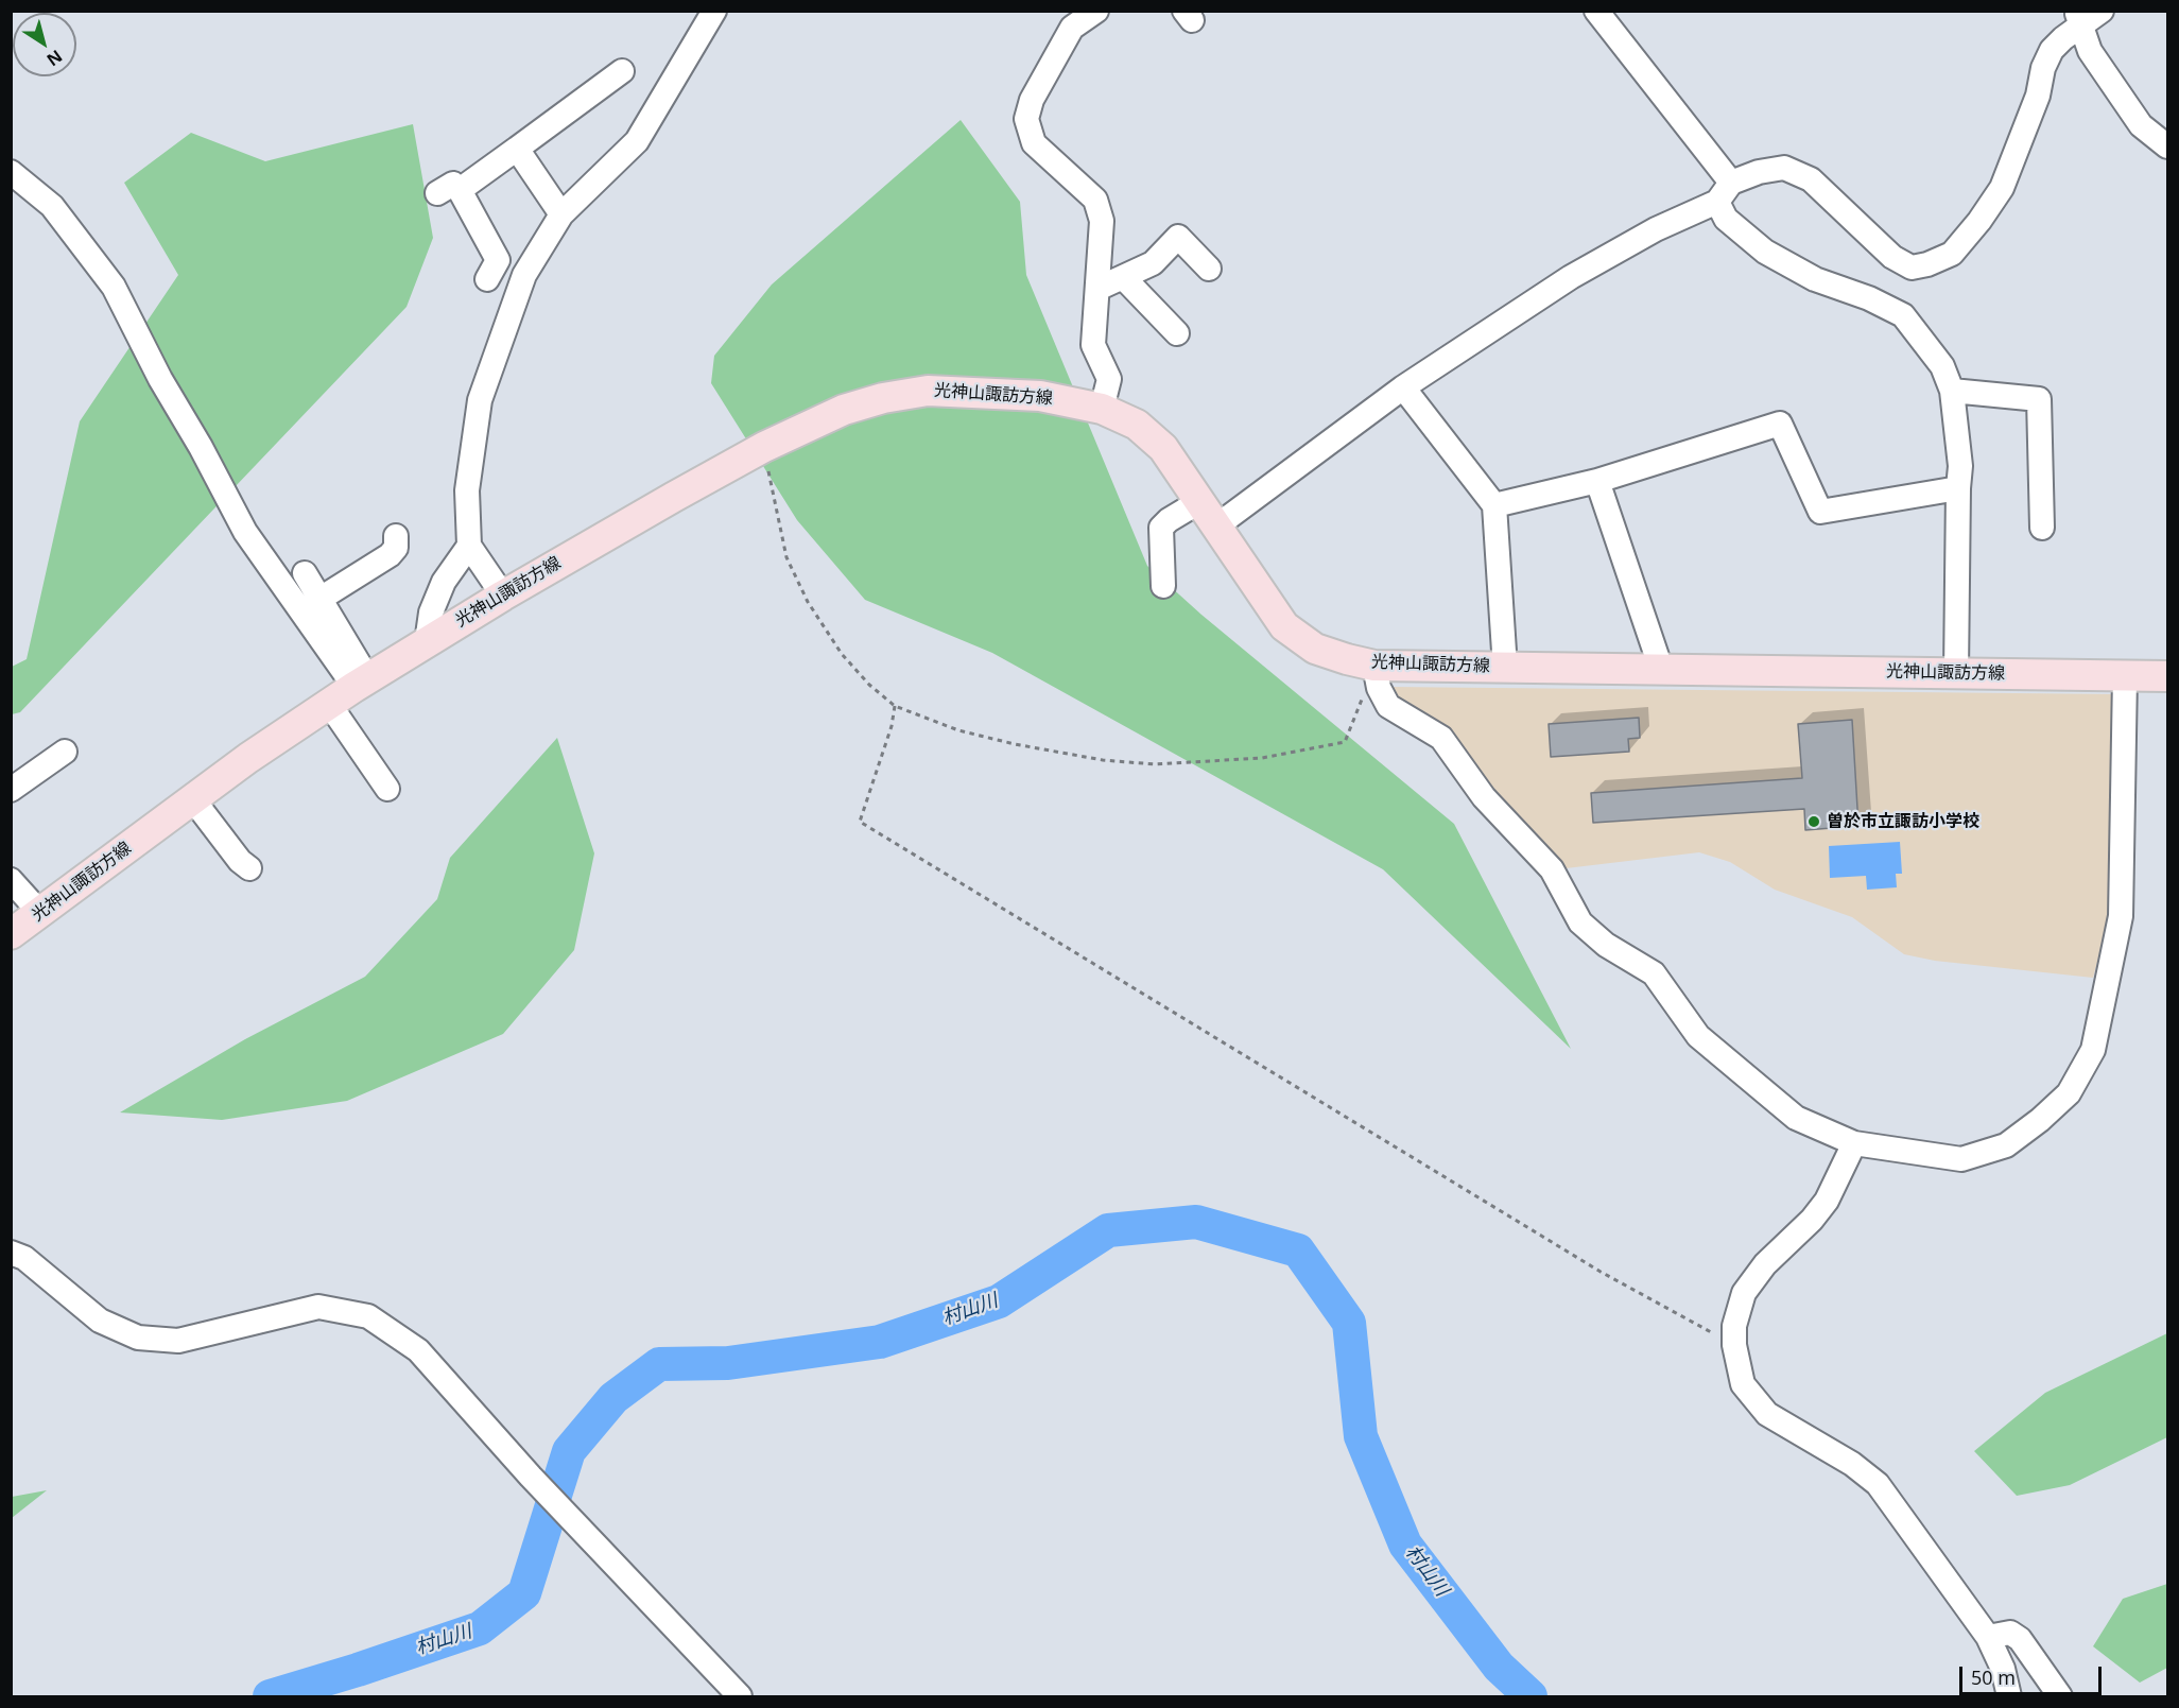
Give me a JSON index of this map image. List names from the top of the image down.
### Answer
{
  "streets": {
    "main road": ["光神山諏訪方線"]
  },
  "water": ["村山川"],
  "places": ["曽於市立諏訪小学校"],
  "scale_bar": "50 m",
  "north": "bottom right"
}
